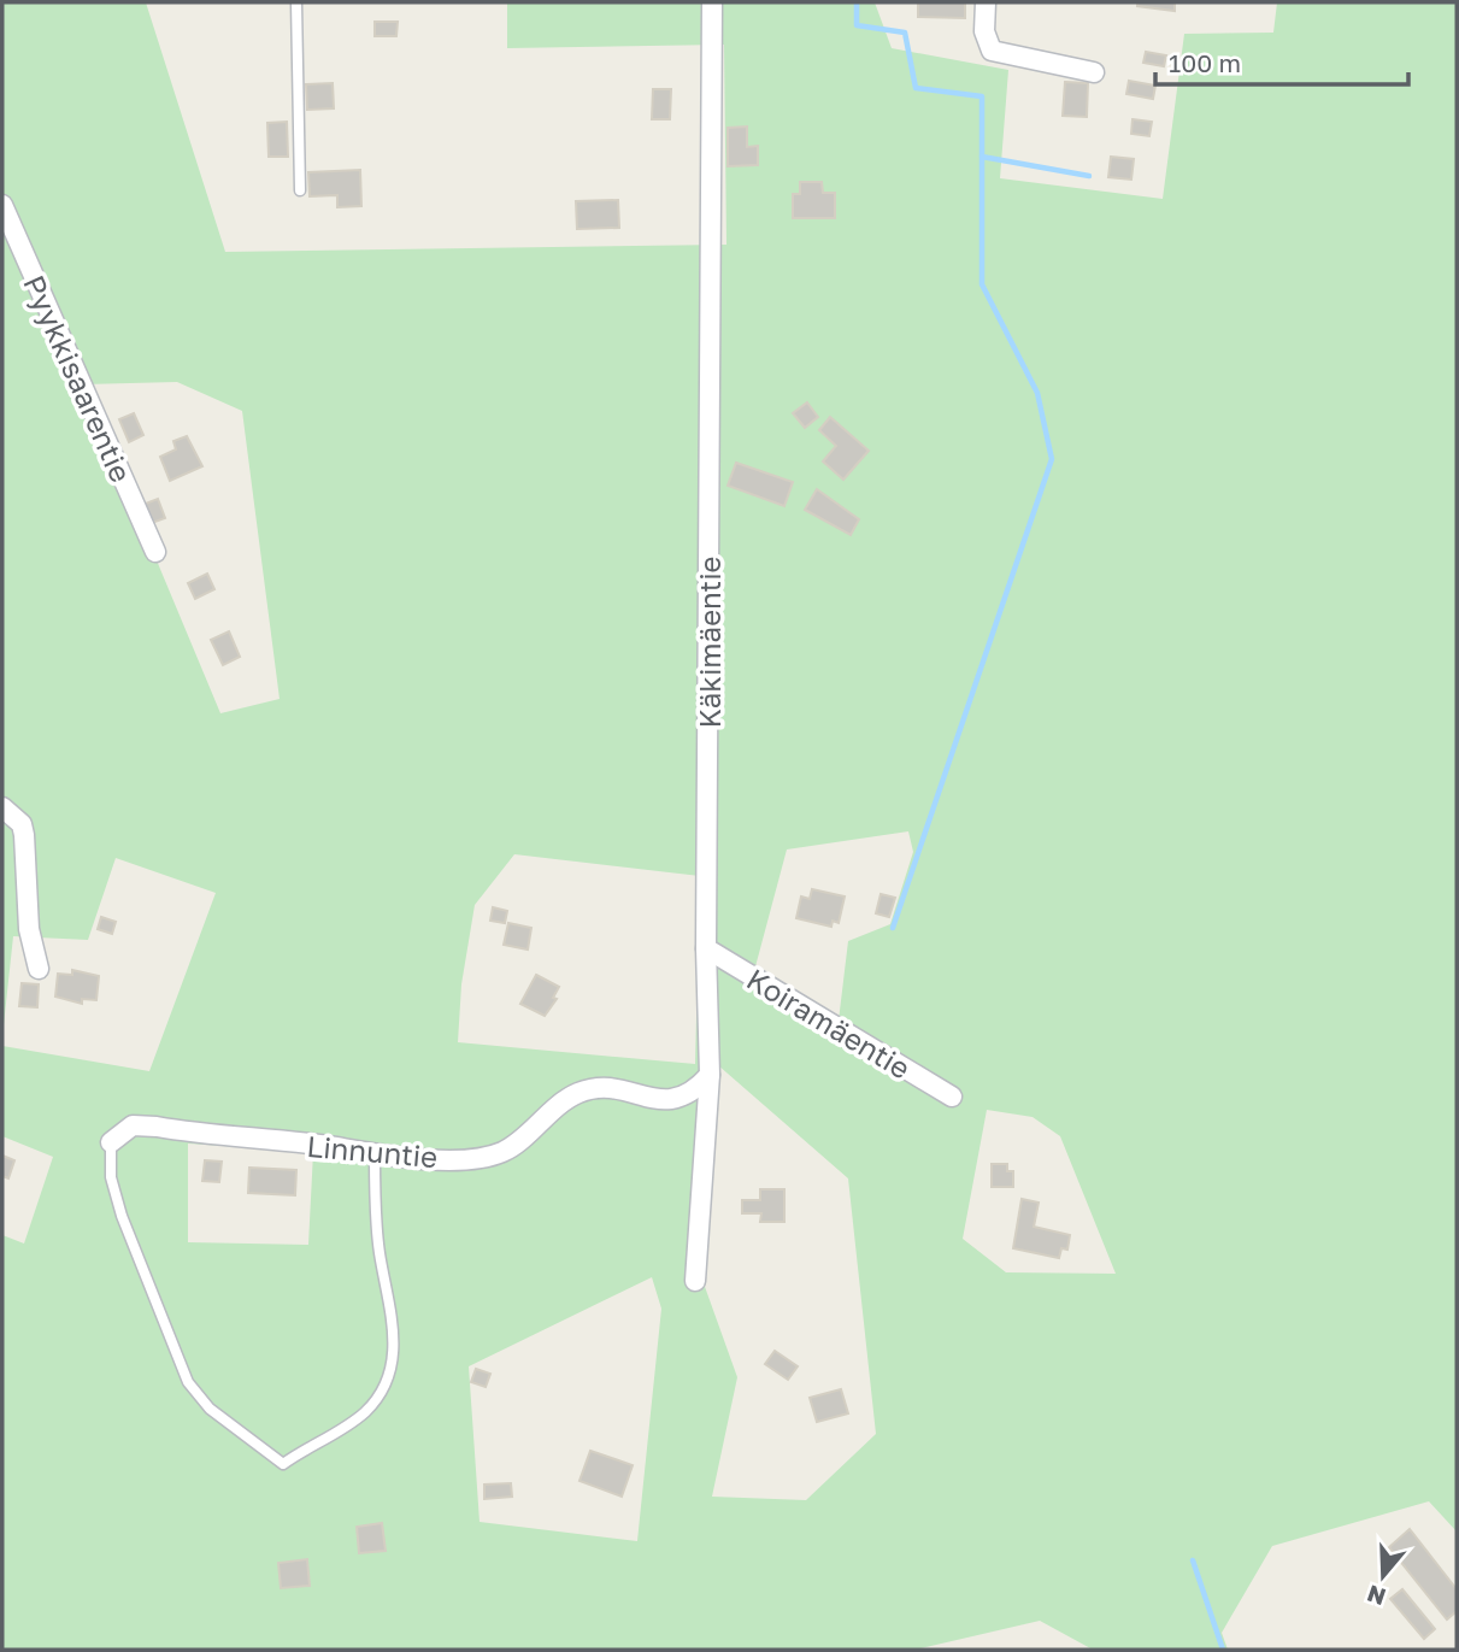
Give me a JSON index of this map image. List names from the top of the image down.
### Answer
{
  "streets": {
    "street": [
      "Pyykkisaarentie",
      "Käkimäentie",
      "Koiramäentie",
      "Linnuntie"
    ]
  },
  "crossings": [
    ["Käkimäentie", "Koiramäentie"],
    ["Käkimäentie", "Linnuntie"]
  ],
  "scale_bar": "100 m",
  "north": "bottom"
}
